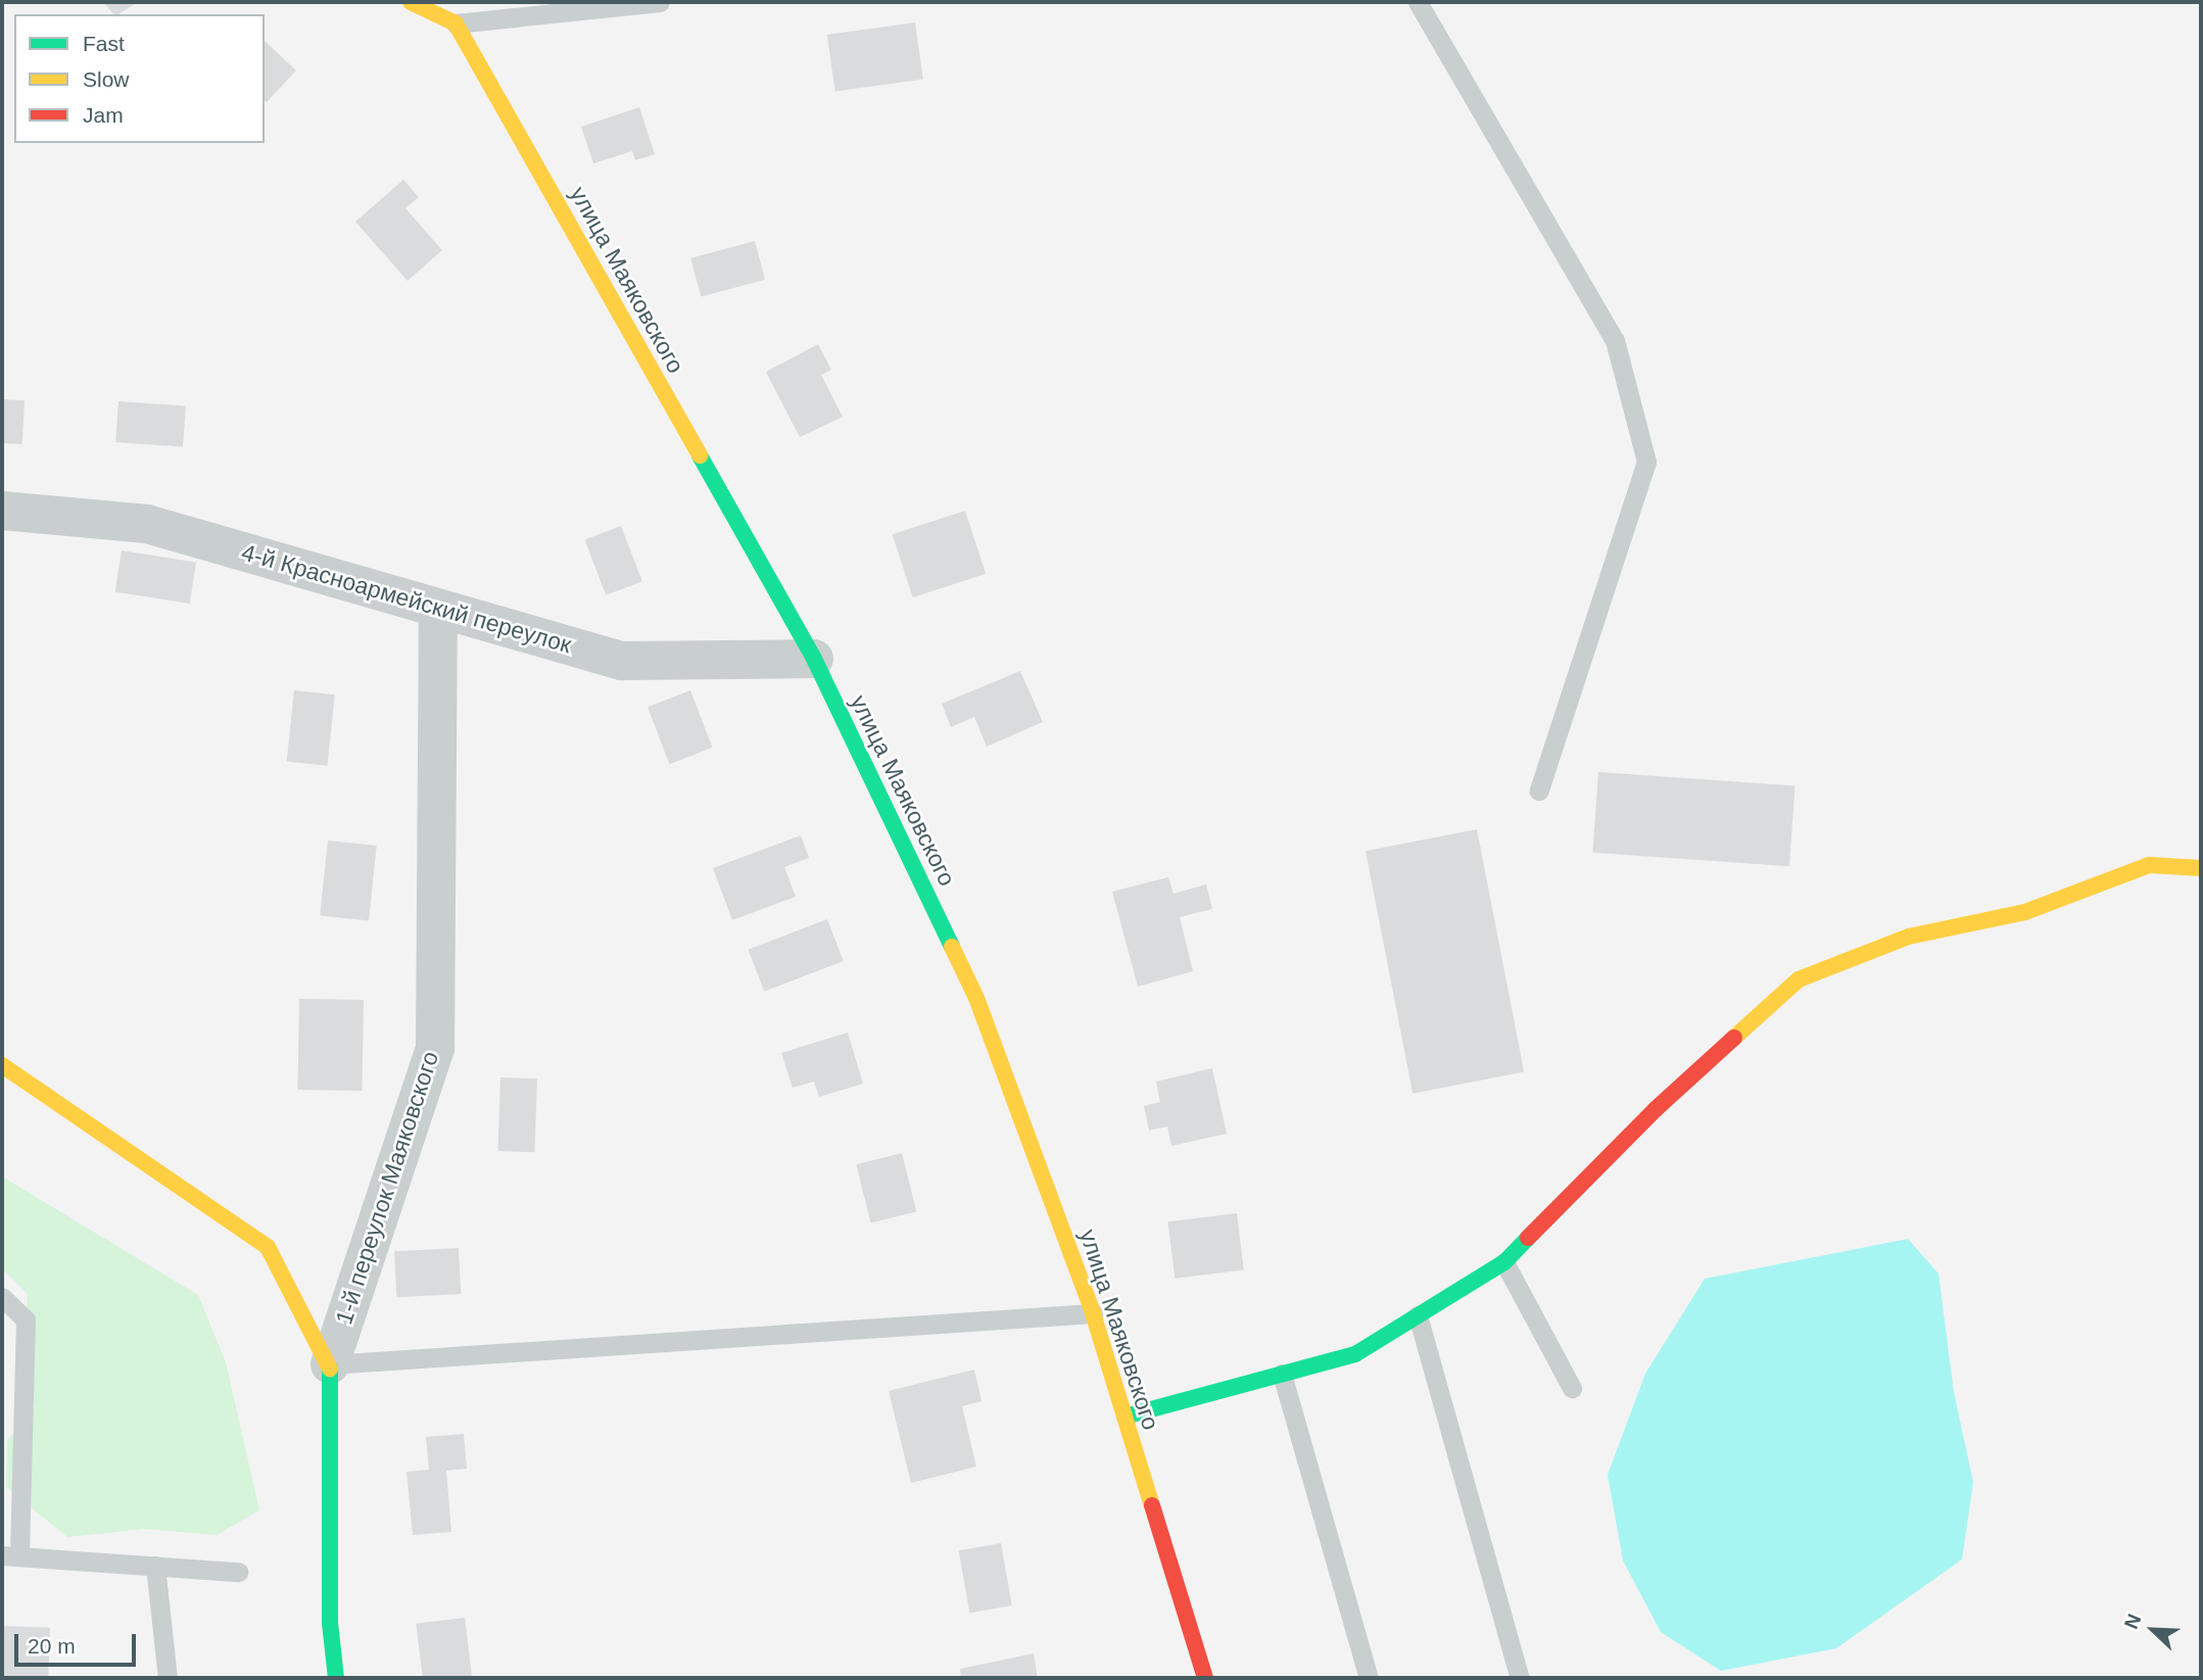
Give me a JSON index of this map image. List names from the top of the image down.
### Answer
{
  "streets": {
    "street": ["улица Маяковского", "4-й Красноармейский переулок", "1-й переулок Маяковского"]
  },
  "crossings": [
    ["улица Маяковского", "4-й Красноармейский переулок"],
    ["4-й Красноармейский переулок", "1-й переулок Маяковского"]
  ],
  "legend": ["Fast", "Slow", "Jam"],
  "scale_bar": "20 m",
  "north": "top left"
}
